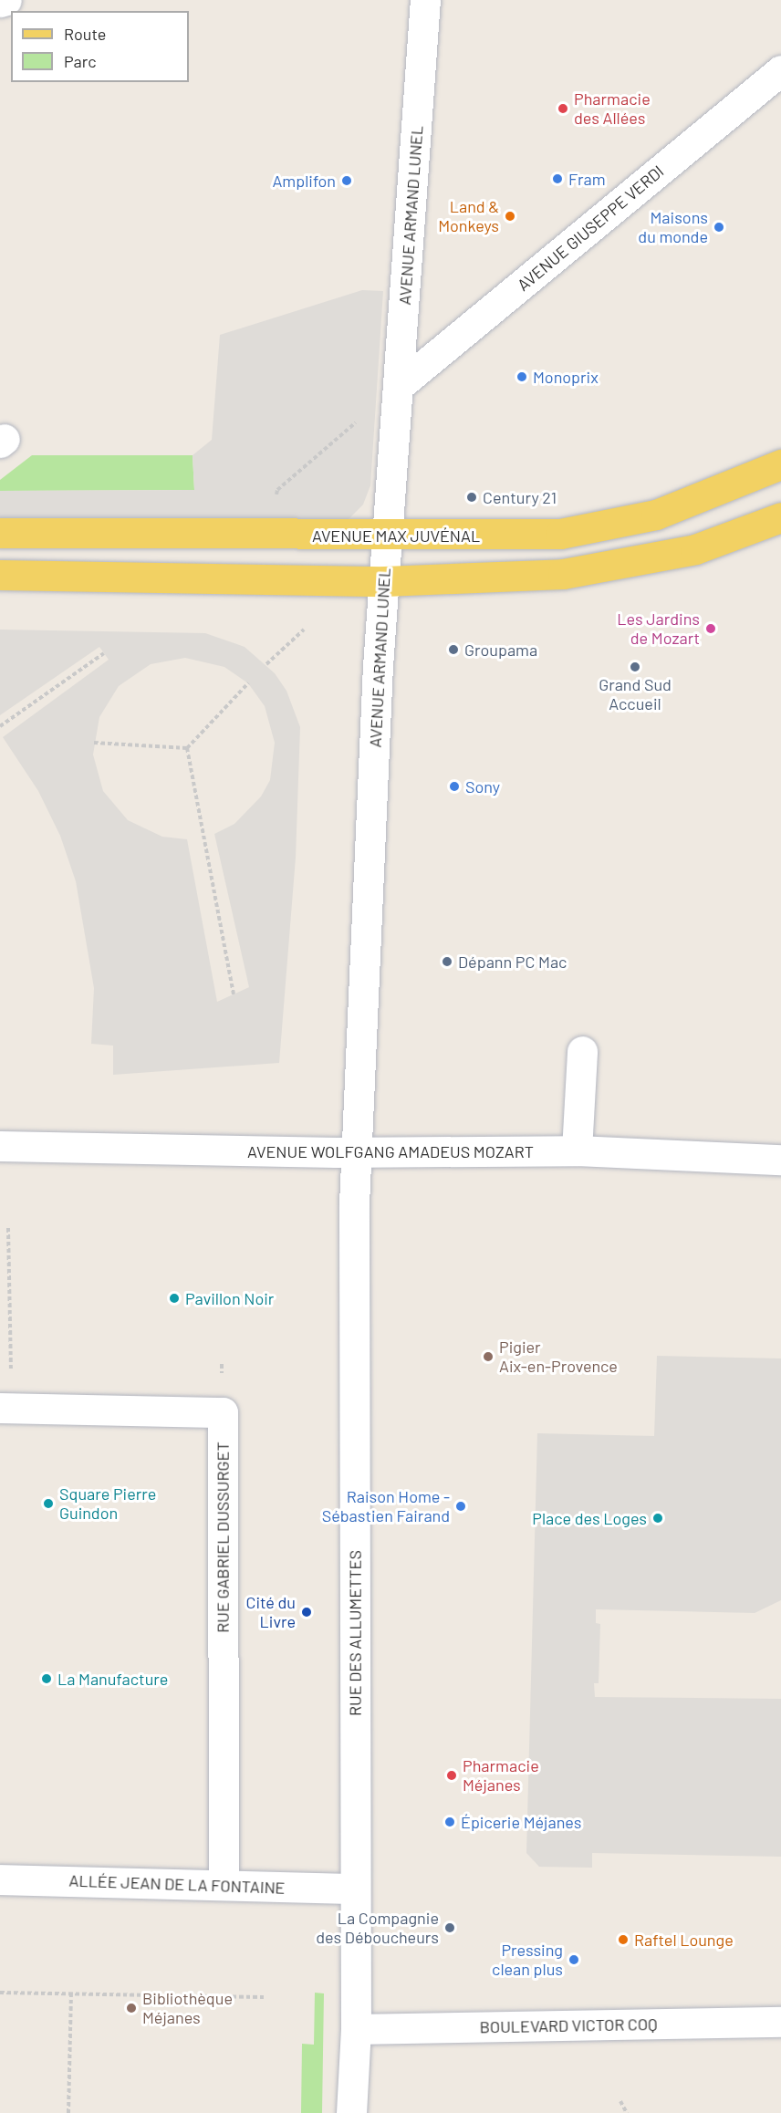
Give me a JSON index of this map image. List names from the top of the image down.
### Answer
{
  "streets": {
    "main road": ["AVENUE MAX JUVÉNAL"],
    "street": [
      "AVENUE ARMAND LUNEL",
      "AVENUE GIUSEPPE VERDI",
      "AVENUE WOLFGANG AMADEUS MOZART",
      "RUE GABRIEL DUSSURGET",
      "RUE DES ALLUMETTES",
      "ALLÉE JEAN DE LA FONTAINE",
      "BOULEVARD VICTOR COQ"
    ]
  },
  "crossings": [
    ["AVENUE ARMAND LUNEL", "AVENUE GIUSEPPE VERDI"],
    ["AVENUE ARMAND LUNEL", "AVENUE MAX JUVÉNAL"],
    ["AVENUE ARMAND LUNEL", "AVENUE WOLFGANG AMADEUS MOZART"],
    ["AVENUE ARMAND LUNEL", "RUE DES ALLUMETTES"],
    ["AVENUE WOLFGANG AMADEUS MOZART", "RUE DES ALLUMETTES"],
    ["RUE GABRIEL DUSSURGET", "ALLÉE JEAN DE LA FONTAINE"],
    ["RUE DES ALLUMETTES", "ALLÉE JEAN DE LA FONTAINE"],
    ["RUE DES ALLUMETTES", "BOULEVARD VICTOR COQ"]
  ],
  "places": [
    "Pharmacie des Allées",
    "Fram",
    "Amplifon",
    "Land & Monkeys",
    "Maisons du monde",
    "Monoprix",
    "Century 21",
    "Les Jardins de Mozart",
    "Groupama",
    "Grand Sud Accueil",
    "Sony",
    "Dépann PC Mac",
    "Pavillon Noir",
    "Pigier Aix-en-Provence",
    "Square Pierre Guindon",
    "Raison Home - Sébastien Fairand",
    "Place des Loges",
    "Cité du Livre",
    "La Manufacture",
    "Pharmacie Méjanes",
    "Épicerie Méjanes",
    "La Compagnie des Déboucheurs",
    "Raftel Lounge",
    "Pressing clean plus",
    "Bibliothèque Méjanes"
  ],
  "legend": ["Route", "Parc"]
}
